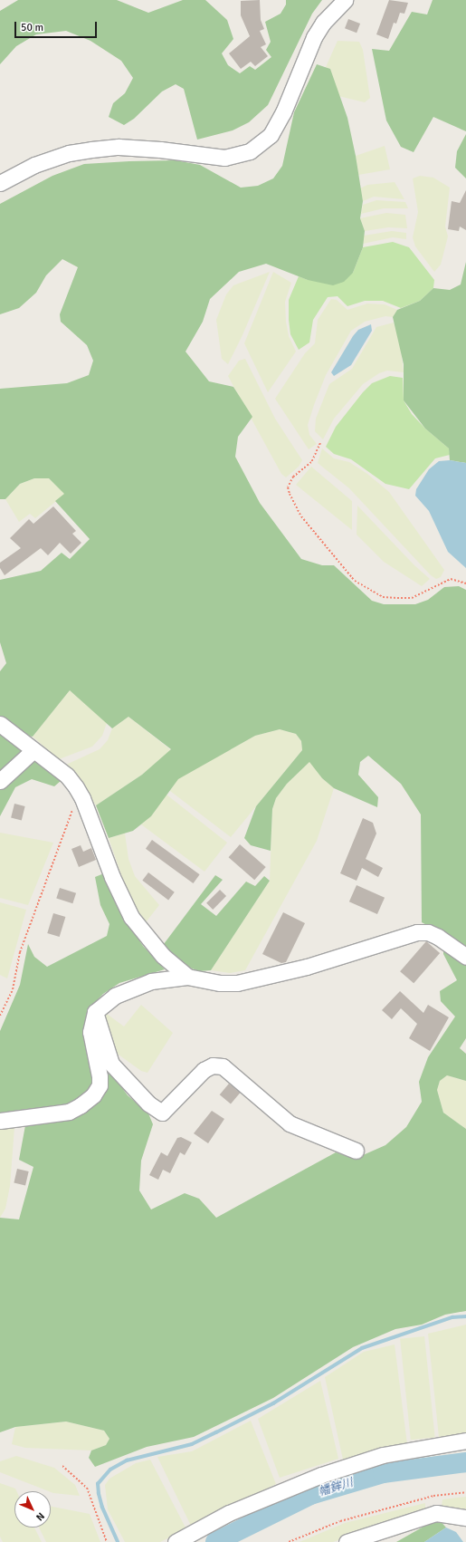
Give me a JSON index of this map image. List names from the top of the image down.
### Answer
{
  "water": ["幡鉾川"],
  "scale_bar": "50 m",
  "north": "bottom right"
}
